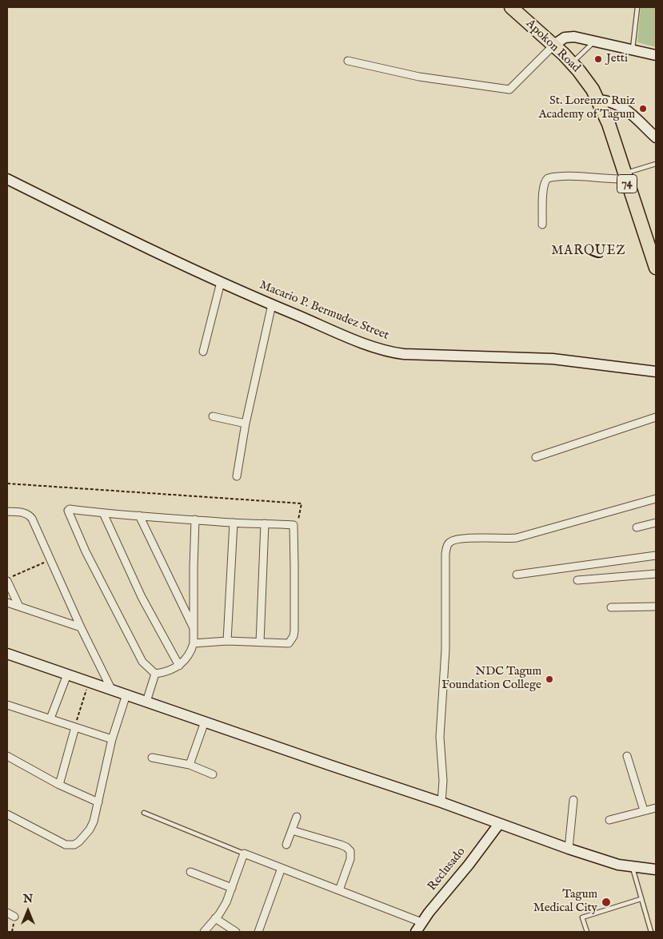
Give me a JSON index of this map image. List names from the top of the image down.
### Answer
{
  "streets": {
    "highway": ["Apokon Road", "74"],
    "main road": ["Macario P. Bermudez Street", "Reclusado"]
  },
  "districts": ["MARQUEZ"],
  "places": [
    "Jetti",
    "St. Lorenzo Ruiz Academy of Tagum",
    "NDC Tagum Foundation College",
    "Tagum Medical City"
  ],
  "north": "top"
}
